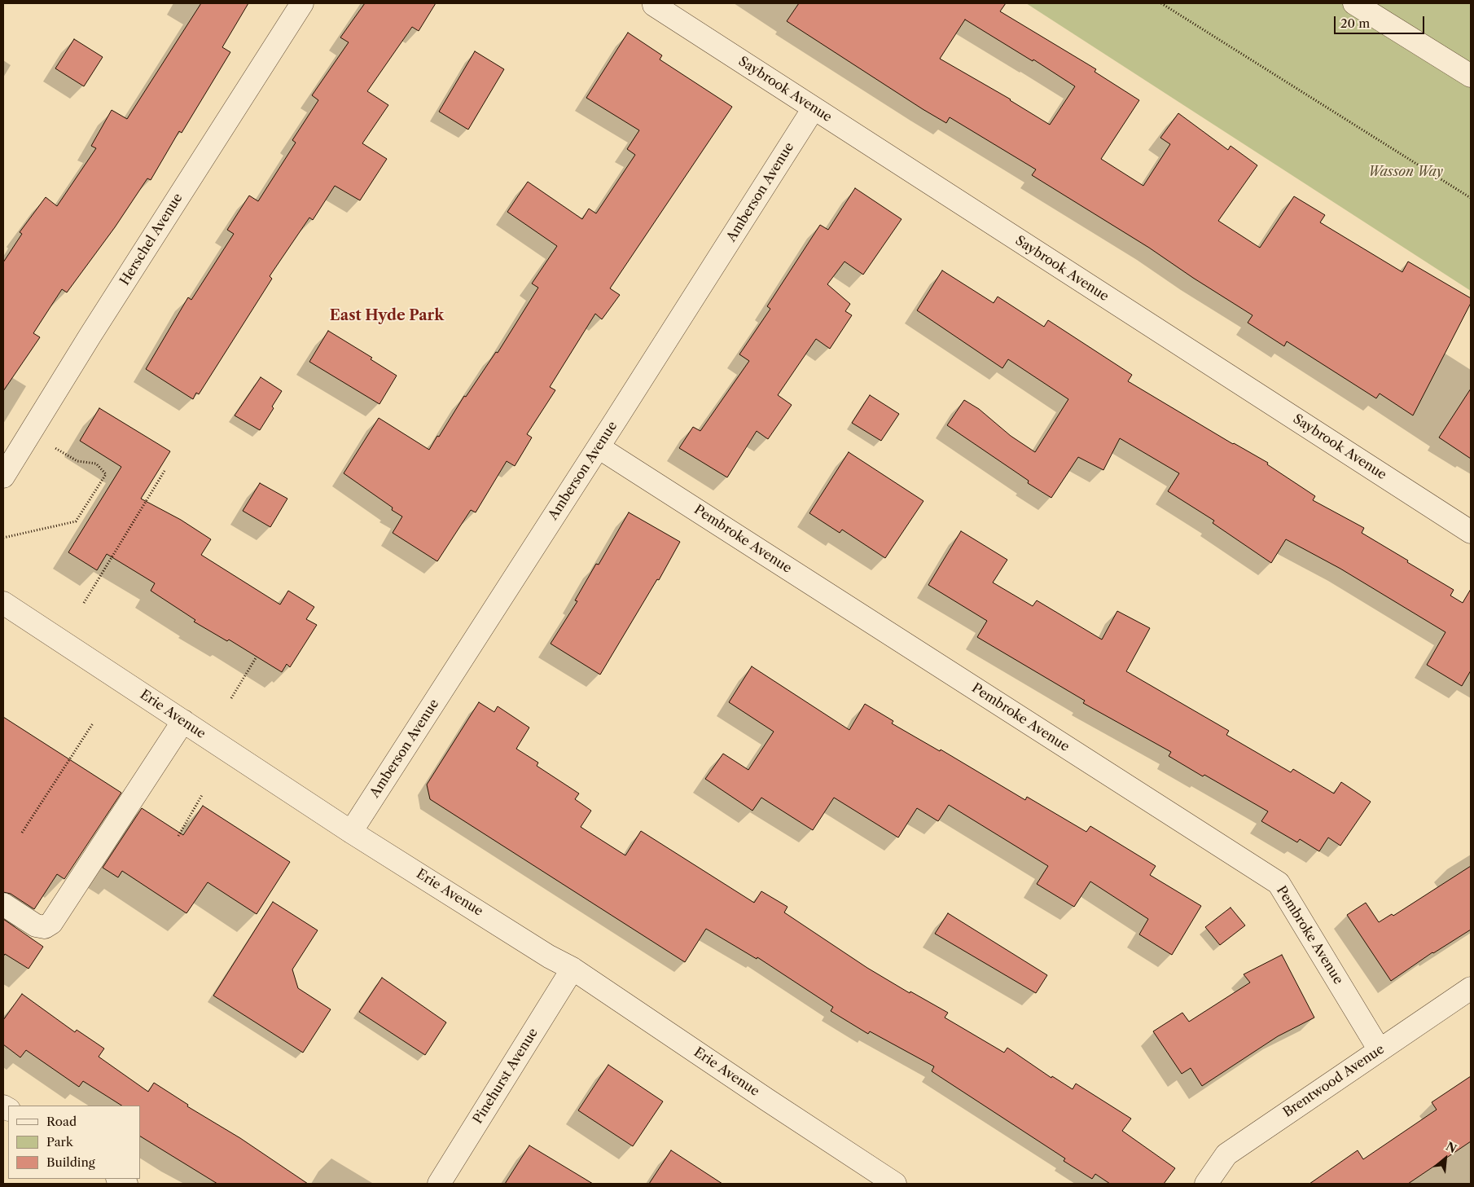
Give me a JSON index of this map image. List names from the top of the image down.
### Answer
{
  "streets": {
    "street": [
      "Saybrook Avenue",
      "Amberson Avenue",
      "Herschel Avenue",
      "Pembroke Avenue",
      "Erie Avenue",
      "Pinehurst Avenue",
      "Brentwood Avenue"
    ]
  },
  "crossings": [
    ["Saybrook Avenue", "Amberson Avenue"],
    ["Amberson Avenue", "Pembroke Avenue"],
    ["Amberson Avenue", "Erie Avenue"],
    ["Pembroke Avenue", "Brentwood Avenue"],
    ["Erie Avenue", "Pinehurst Avenue"]
  ],
  "districts": ["East Hyde Park"],
  "parks": ["Wasson Way"],
  "legend": ["Road", "Park", "Building"],
  "scale_bar": "20 m",
  "north": "top right"
}
